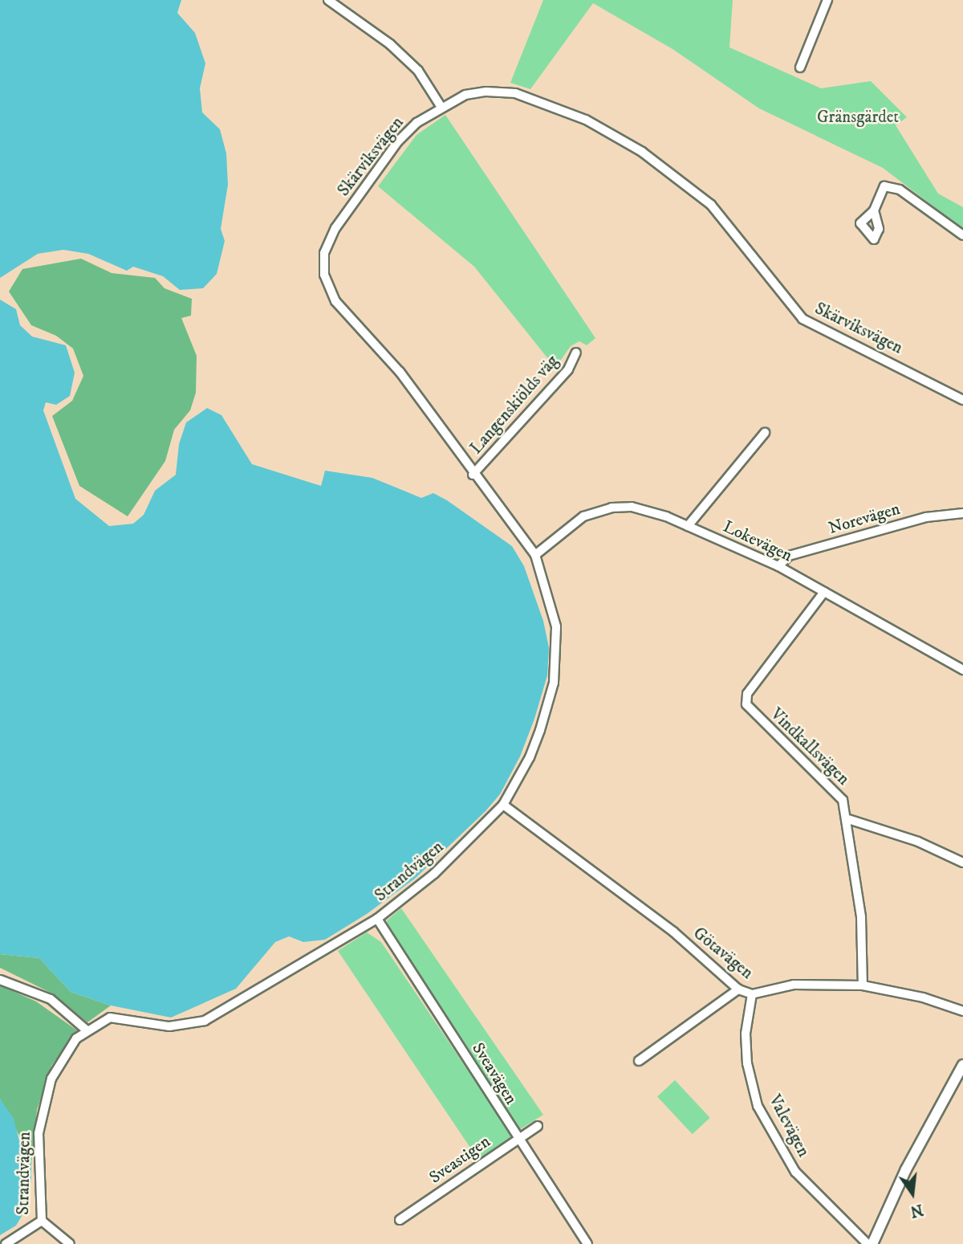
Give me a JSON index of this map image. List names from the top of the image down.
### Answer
{
  "streets": {
    "street": [
      "Skärviksvägen",
      "Langenskiölds väg",
      "Norevägen",
      "Lokevägen",
      "Vindkallsvägen",
      "Strandvägen",
      "Götavägen",
      "Sveavägen",
      "Valevägen",
      "Sveastigen"
    ]
  },
  "crossings": [
    ["Skärviksvägen", "Langenskiölds väg"],
    ["Skärviksvägen", "Lokevägen"],
    ["Skärviksvägen", "Strandvägen"],
    ["Norevägen", "Lokevägen"],
    ["Lokevägen", "Vindkallsvägen"],
    ["Lokevägen", "Strandvägen"],
    ["Vindkallsvägen", "Götavägen"],
    ["Strandvägen", "Götavägen"],
    ["Strandvägen", "Sveavägen"],
    ["Götavägen", "Valevägen"],
    ["Sveavägen", "Sveastigen"]
  ],
  "parks": ["Gränsgärdet"],
  "north": "bottom"
}
